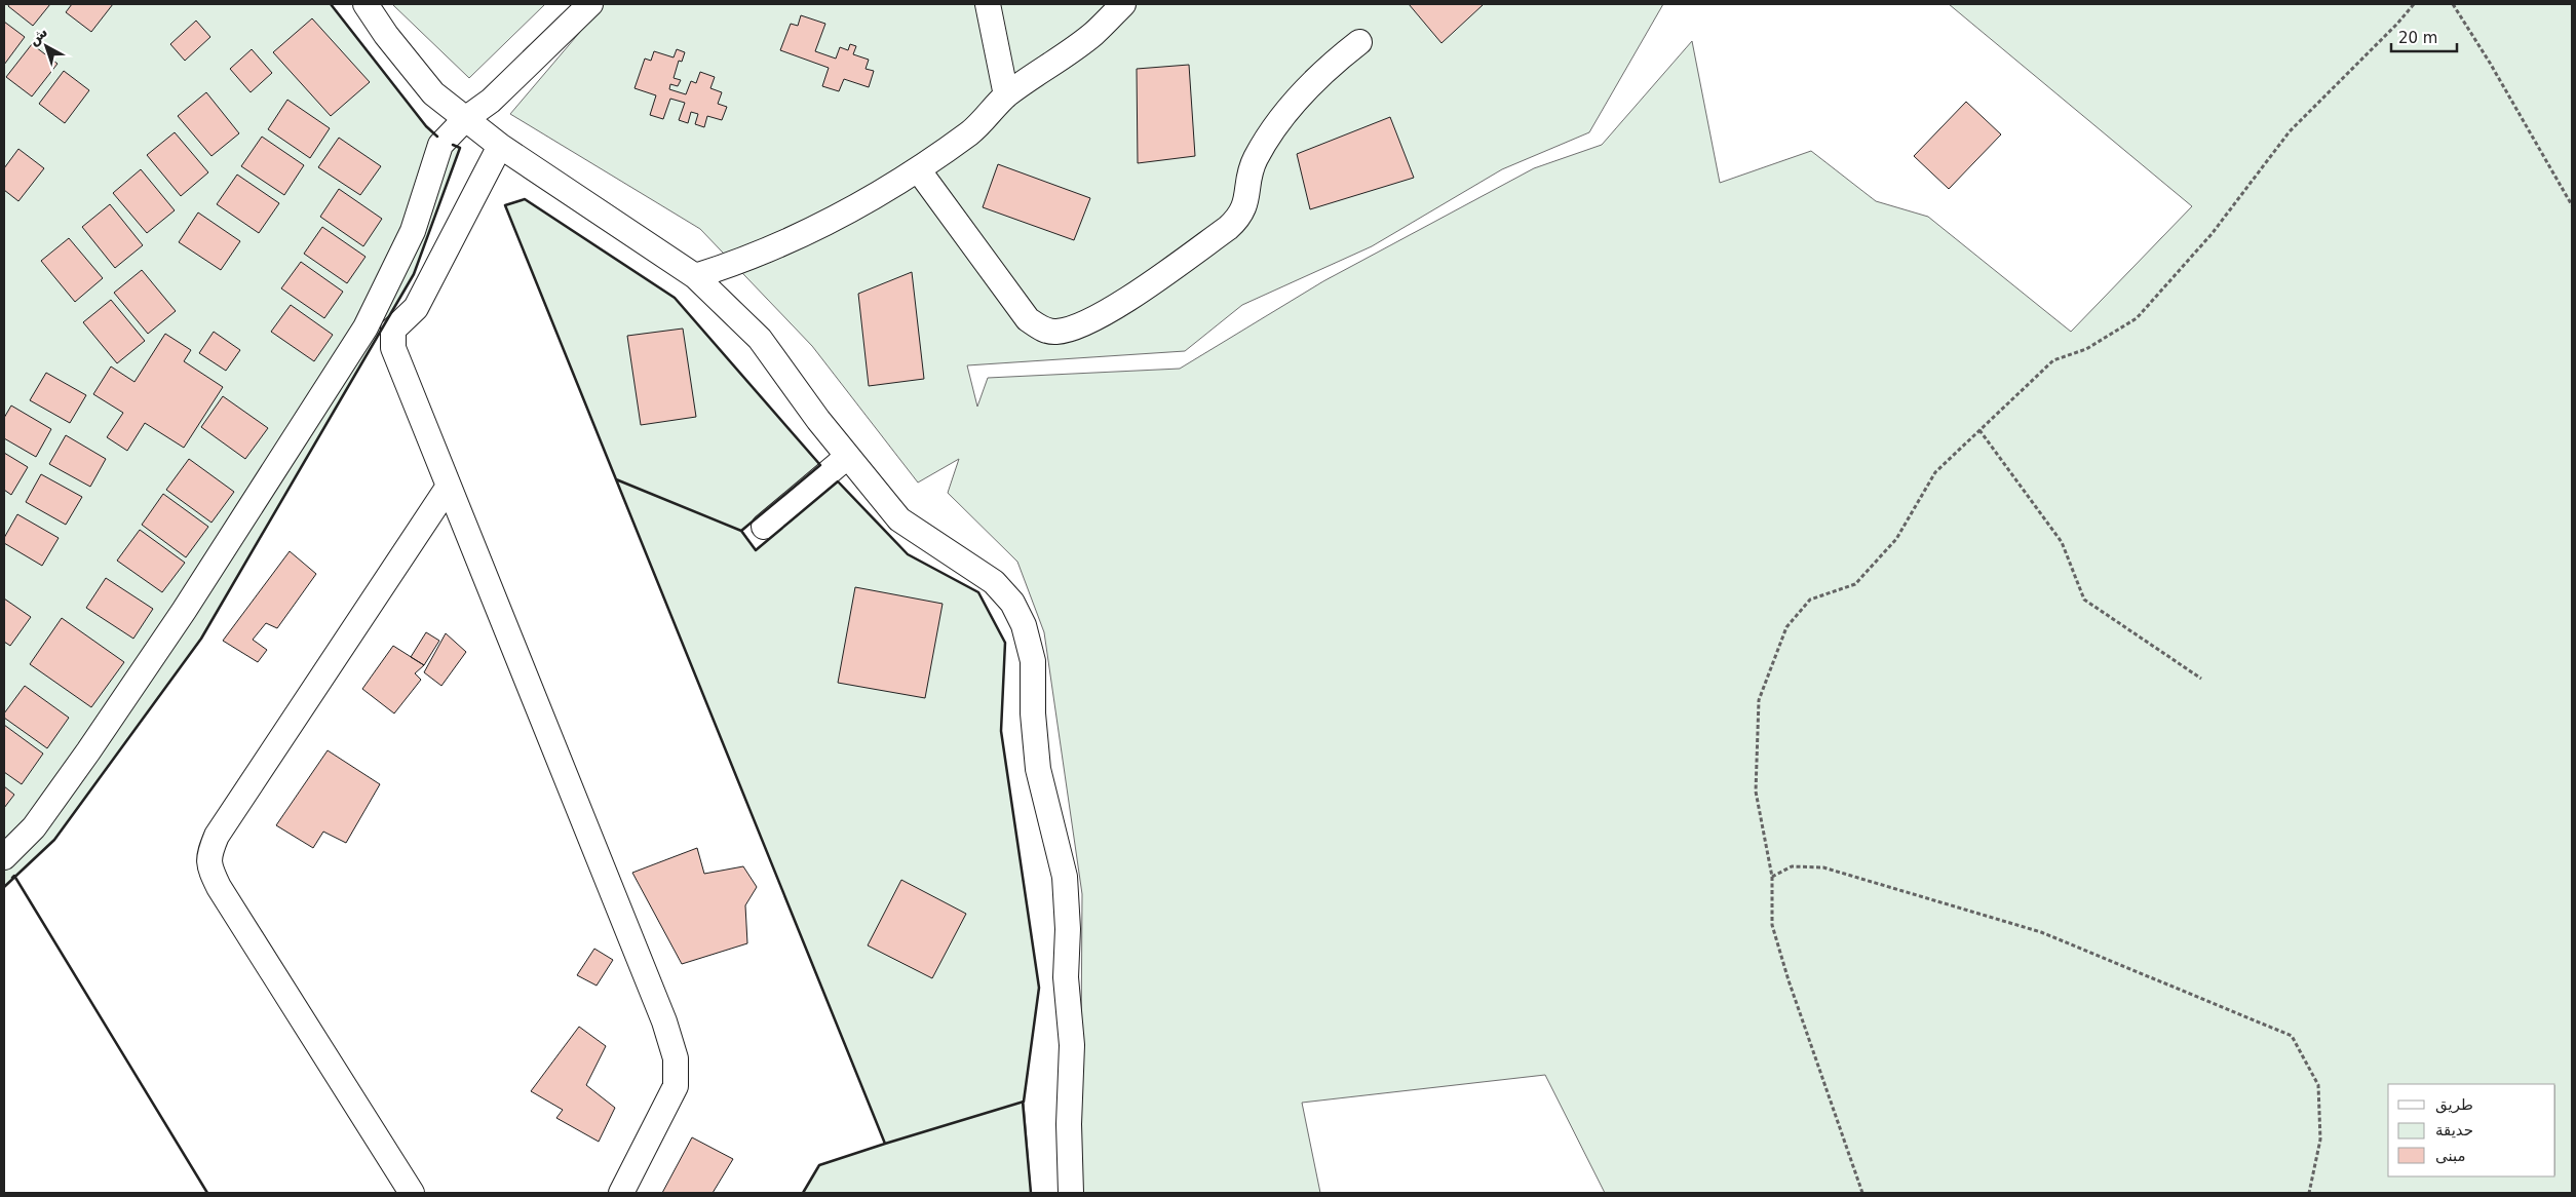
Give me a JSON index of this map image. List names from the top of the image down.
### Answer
{
  "legend": ["طريق", "حديقة", "مبنى"],
  "scale_bar": "20 m",
  "north": "top left"
}
